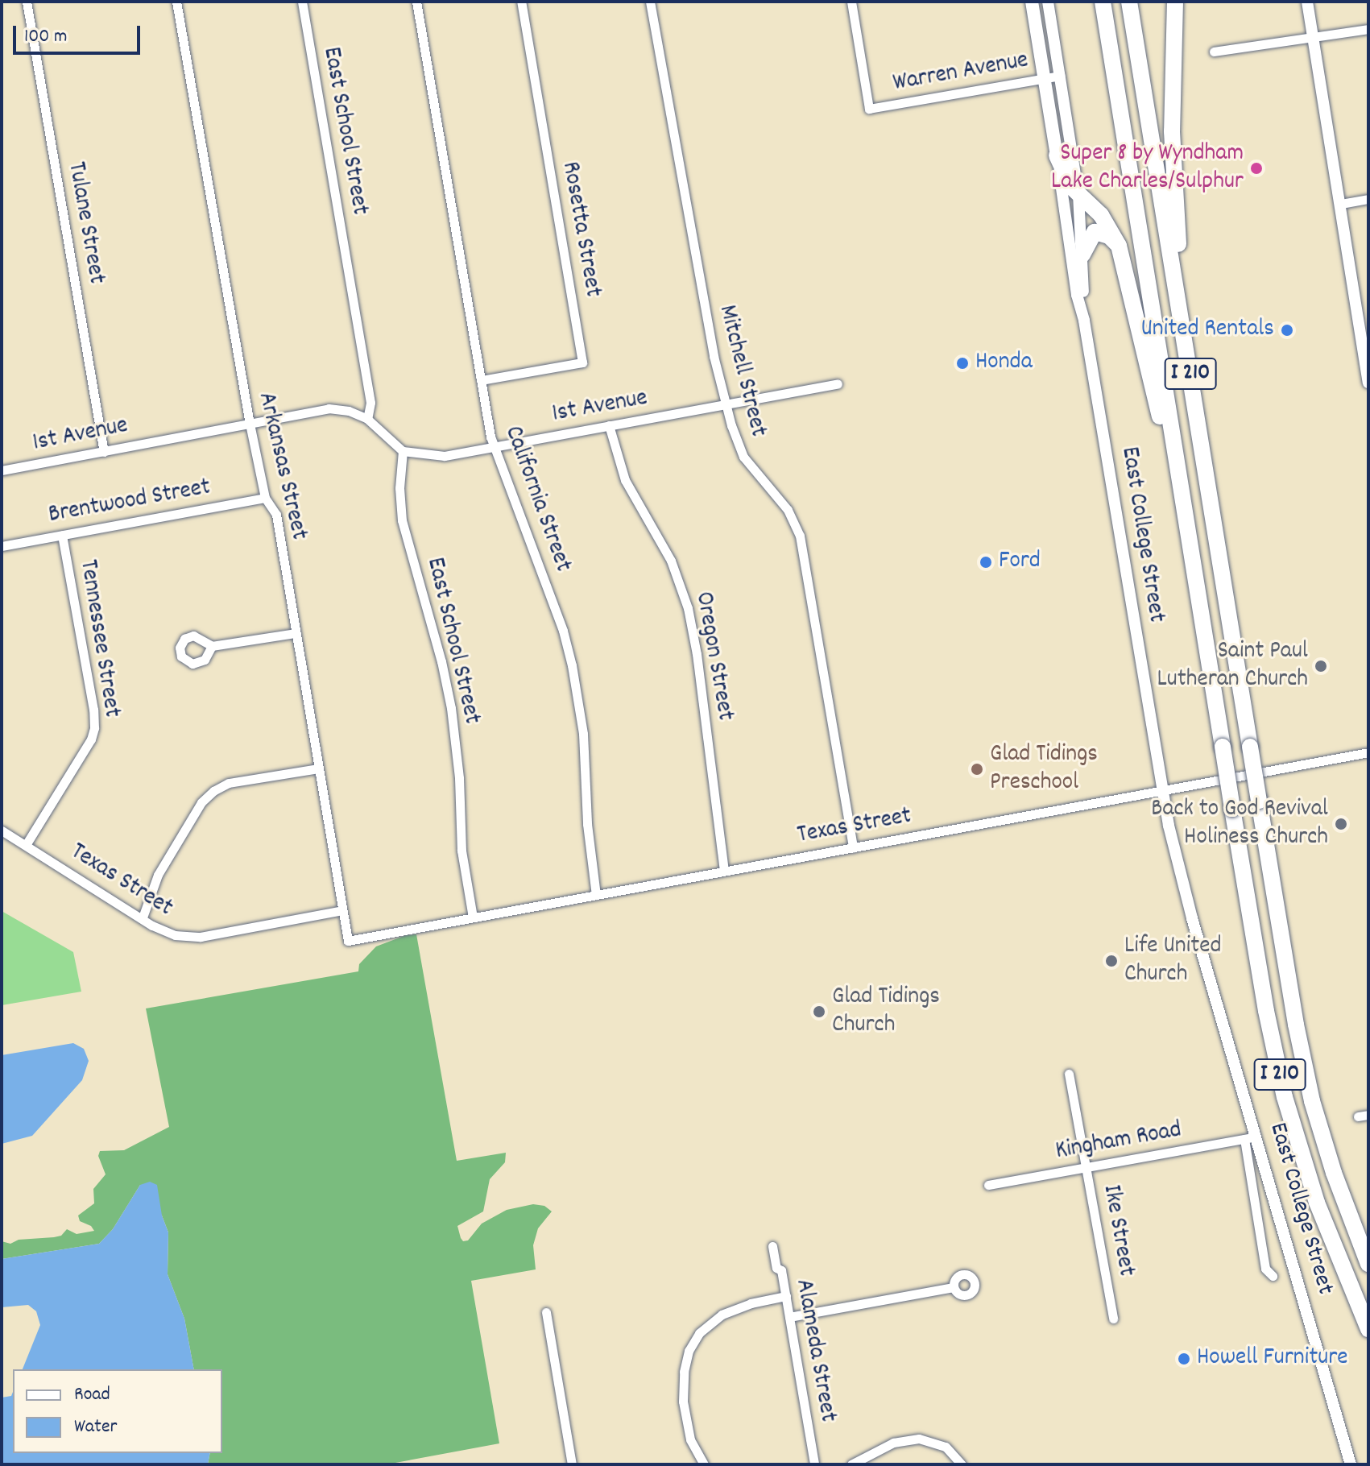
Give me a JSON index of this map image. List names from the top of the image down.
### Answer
{
  "streets": {
    "highway": ["I 210"],
    "main road": ["East College Street"],
    "street": [
      "Warren Avenue",
      "East School Street",
      "Tulane Street",
      "Rosetta Street",
      "Mitchell Street",
      "1st Avenue",
      "Arkansas Street",
      "California Street",
      "Brentwood Street",
      "Tennessee Street",
      "Oregon Street",
      "Texas Street",
      "Kingham Road",
      "Ike Street",
      "Alameda Street"
    ]
  },
  "crossings": [
    ["Warren Avenue", "East College Street"],
    ["East School Street", "1st Avenue"],
    ["East School Street", "Texas Street"],
    ["Tulane Street", "1st Avenue"],
    ["Rosetta Street", "California Street"],
    ["Mitchell Street", "1st Avenue"],
    ["Mitchell Street", "Texas Street"],
    ["1st Avenue", "Arkansas Street"],
    ["1st Avenue", "California Street"],
    ["1st Avenue", "Oregon Street"],
    ["Arkansas Street", "Brentwood Street"],
    ["Arkansas Street", "Texas Street"],
    ["California Street", "Texas Street"],
    ["Brentwood Street", "Tennessee Street"],
    ["East College Street", "Texas Street"],
    ["East College Street", "Kingham Road"],
    ["Tennessee Street", "Texas Street"],
    ["Oregon Street", "Texas Street"],
    ["Kingham Road", "Ike Street"]
  ],
  "places": [
    "Super 8 by Wyndham Lake Charles/Sulphur",
    "United Rentals",
    "Honda",
    "Ford",
    "Saint Paul Lutheran Church",
    "Glad Tidings Preschool",
    "Back to God Revival Holiness Church",
    "Life United Church",
    "Glad Tidings Church",
    "Howell Furniture"
  ],
  "legend": ["Road", "Water"],
  "scale_bar": "100 m"
}
